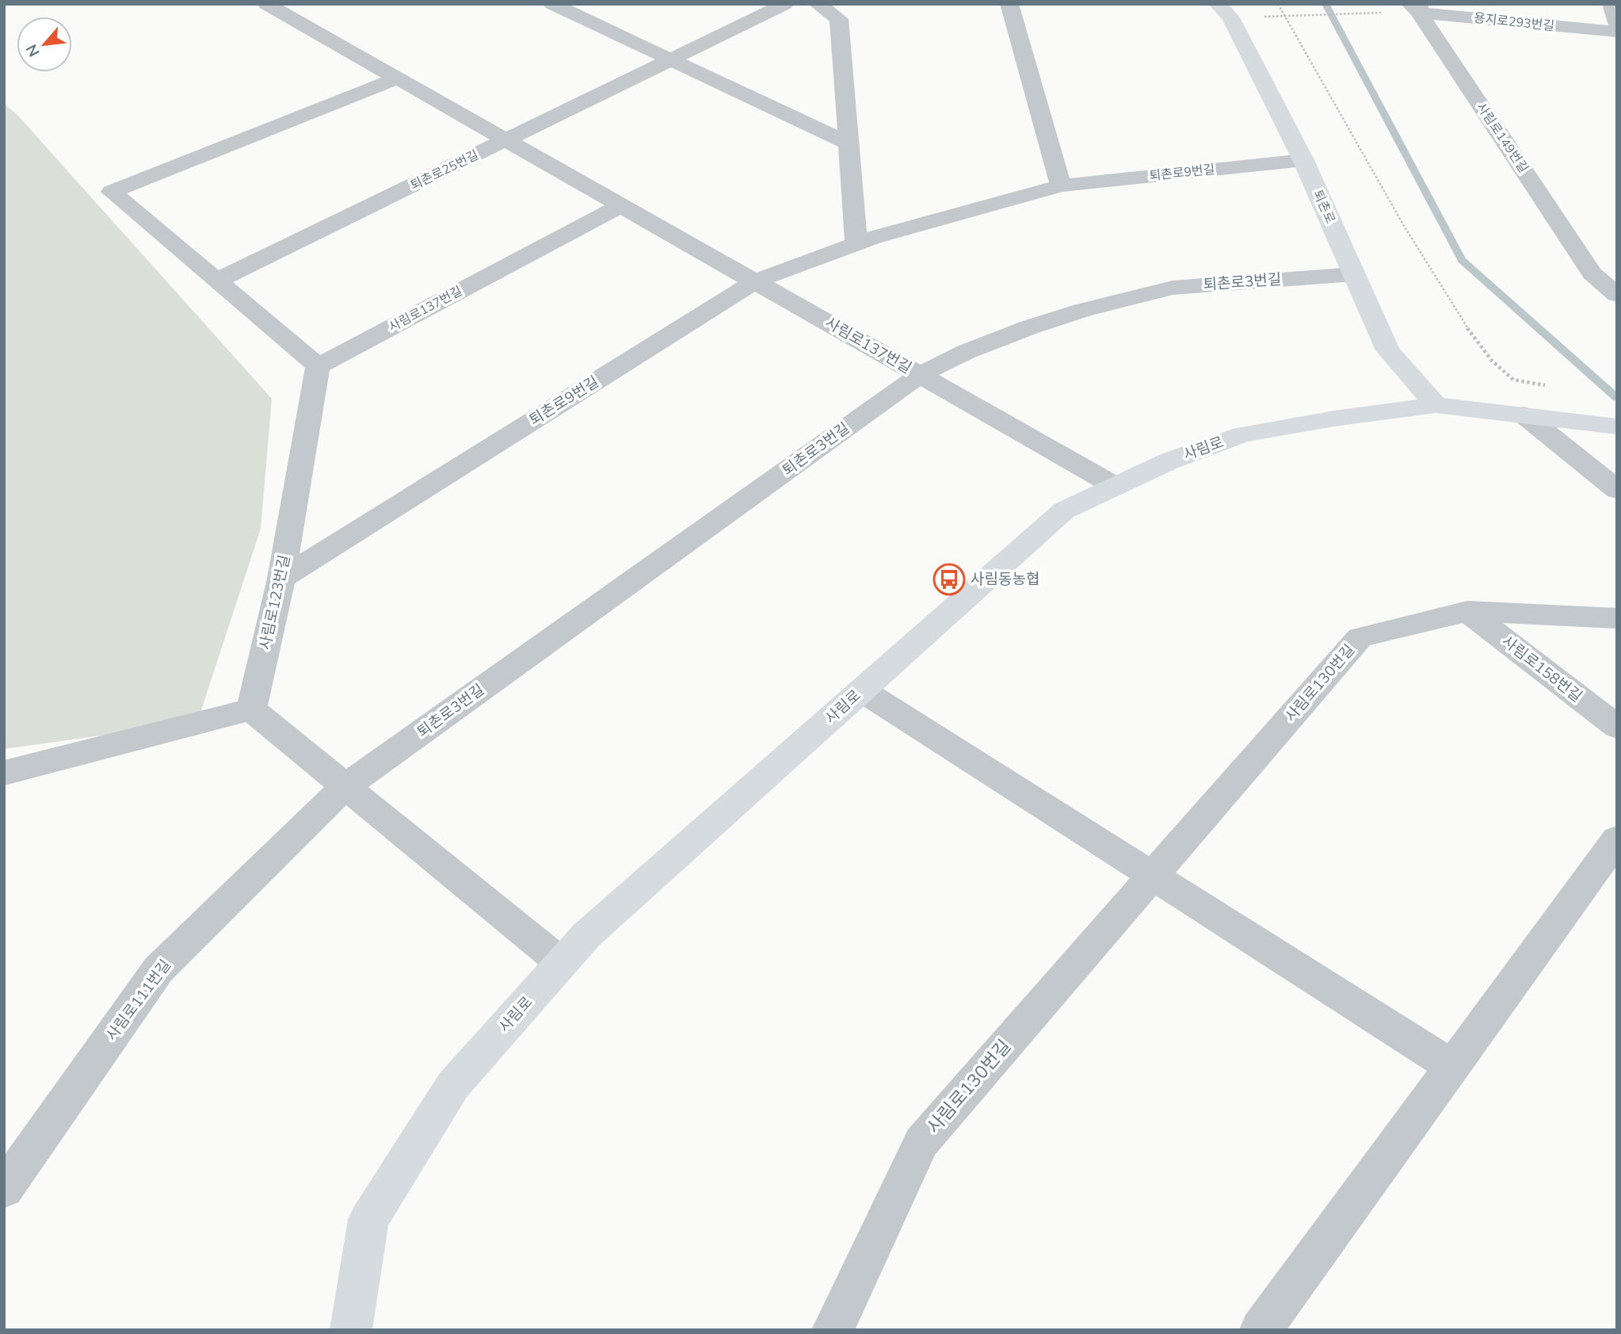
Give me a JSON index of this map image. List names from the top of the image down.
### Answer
{
  "streets": {
    "street": [
      "용지로293번길",
      "사림로149번길",
      "퇴촌로25번길",
      "퇴촌로9번길",
      "퇴촌로",
      "퇴촌로3번길",
      "사림로137번길",
      "사림로",
      "사림로123번길",
      "사림로158번길",
      "사림로130번길",
      "사림로111번길"
    ]
  },
  "crossings": [
    ["용지로293번길", "사림로149번길"],
    ["퇴촌로25번길", "사림로137번길"],
    ["퇴촌로9번길", "퇴촌로"],
    ["퇴촌로9번길", "사림로137번길"],
    ["퇴촌로9번길", "사림로123번길"],
    ["퇴촌로", "퇴촌로3번길"],
    ["퇴촌로", "사림로"],
    ["퇴촌로3번길", "사림로137번길"],
    ["퇴촌로3번길", "사림로111번길"],
    ["사림로137번길", "사림로"],
    ["사림로137번길", "사림로123번길"],
    ["사림로158번길", "사림로130번길"]
  ],
  "places": {
    "bus stop": ["사림동농협"]
  },
  "north": "bottom left"
}
